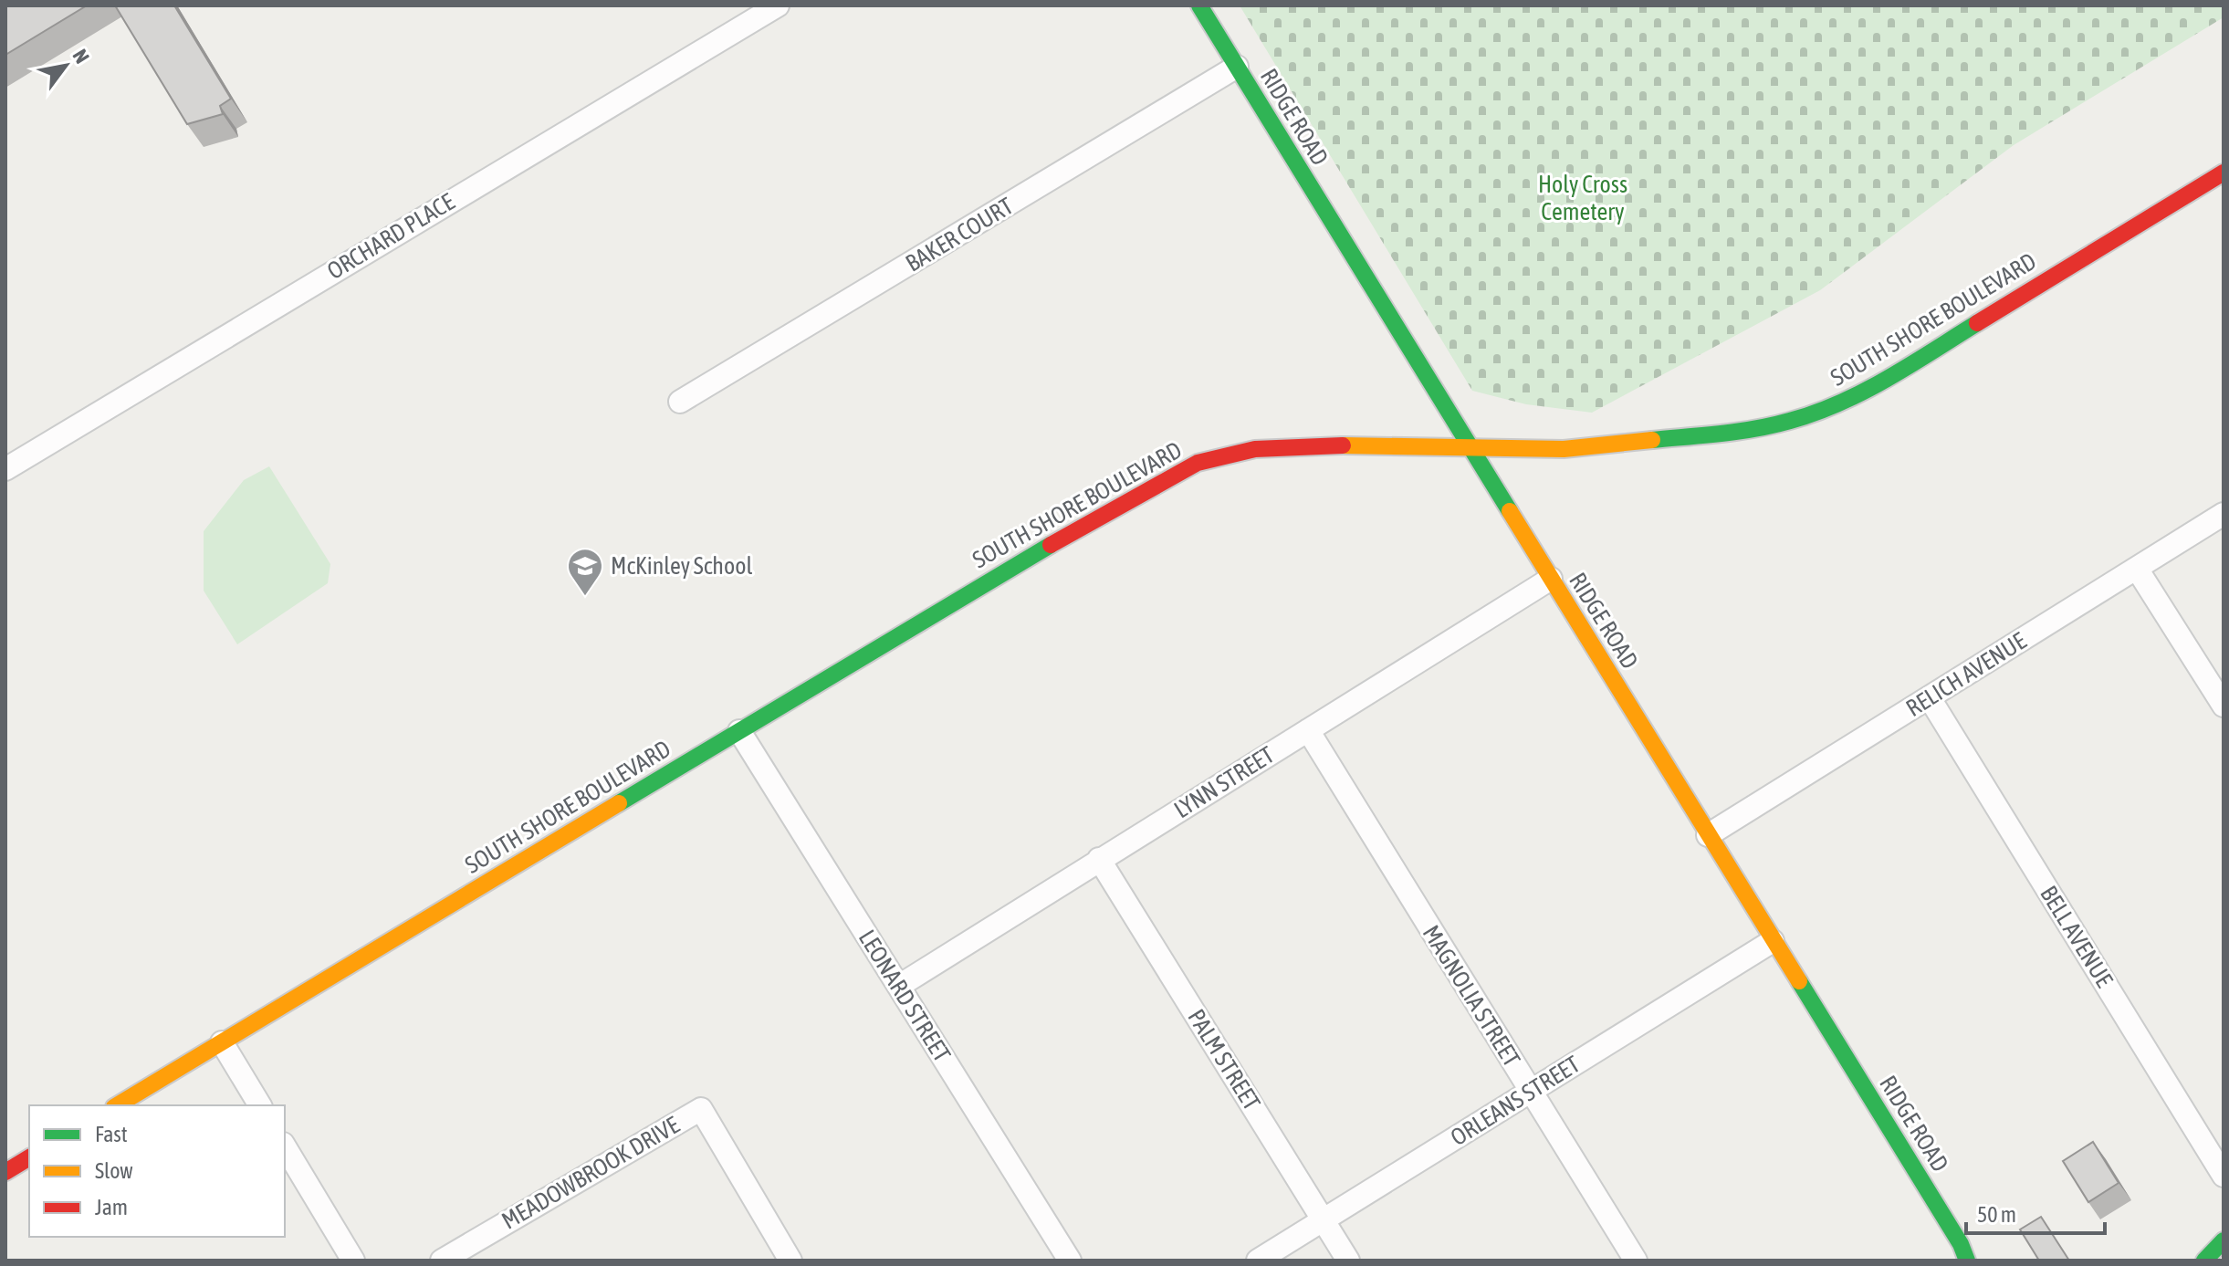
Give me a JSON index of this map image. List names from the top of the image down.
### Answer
{
  "streets": {
    "street": [
      "RIDGE ROAD",
      "BAKER COURT",
      "ORCHARD PLACE",
      "SOUTH SHORE BOULEVARD",
      "RELICH AVENUE",
      "LYNN STREET",
      "BELL AVENUE",
      "LEONARD STREET",
      "MAGNOLIA STREET",
      "PALM STREET",
      "ORLEANS STREET",
      "MEADOWBROOK DRIVE"
    ]
  },
  "crossings": [
    ["RIDGE ROAD", "BAKER COURT"],
    ["RIDGE ROAD", "SOUTH SHORE BOULEVARD"],
    ["RIDGE ROAD", "RELICH AVENUE"],
    ["RIDGE ROAD", "LYNN STREET"],
    ["RIDGE ROAD", "ORLEANS STREET"],
    ["SOUTH SHORE BOULEVARD", "LEONARD STREET"],
    ["RELICH AVENUE", "BELL AVENUE"],
    ["LYNN STREET", "LEONARD STREET"],
    ["LYNN STREET", "MAGNOLIA STREET"],
    ["LYNN STREET", "PALM STREET"],
    ["MAGNOLIA STREET", "ORLEANS STREET"],
    ["PALM STREET", "ORLEANS STREET"]
  ],
  "parks": ["Holy Cross Cemetery"],
  "places": {
    "school or university": ["McKinley School"]
  },
  "legend": ["Fast", "Slow", "Jam"],
  "scale_bar": "50 m",
  "north": "top right"
}
